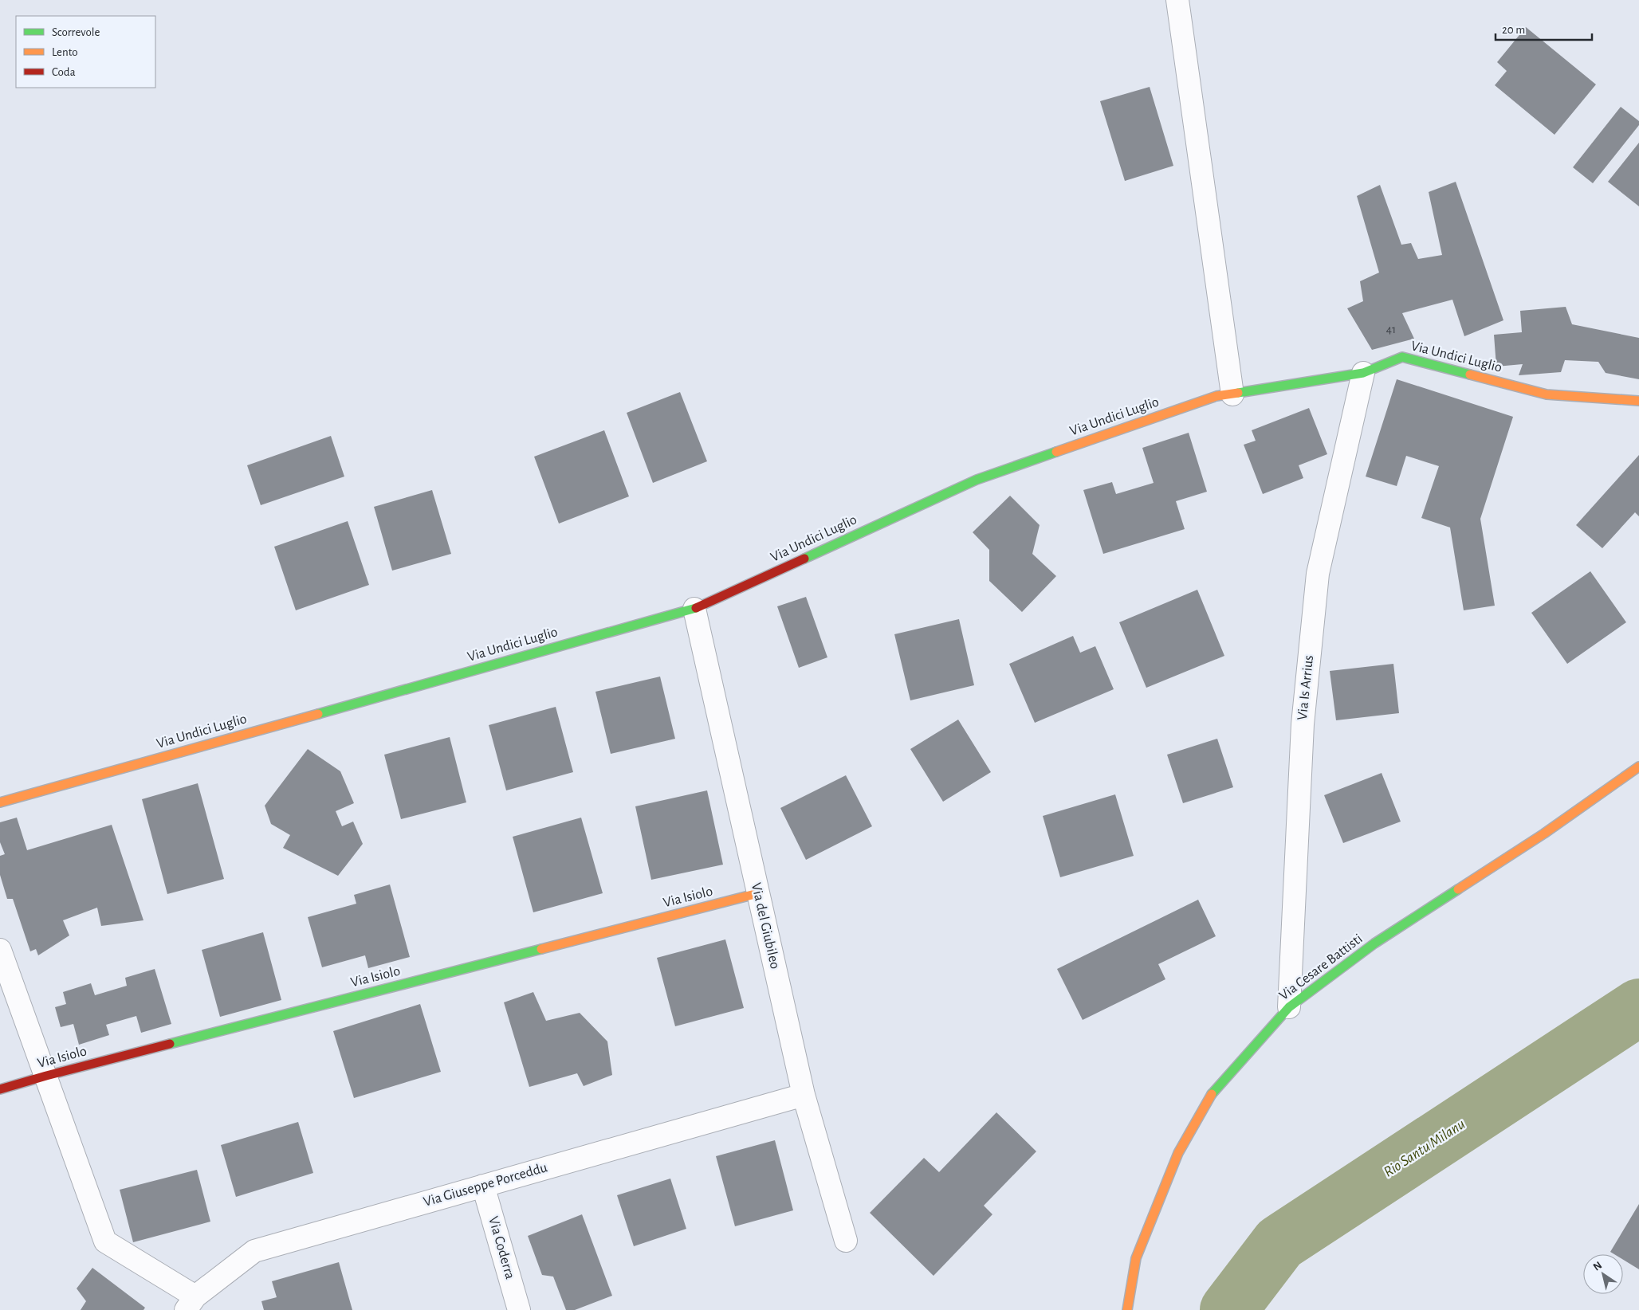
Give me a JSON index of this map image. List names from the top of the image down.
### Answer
{
  "streets": {
    "street": [
      "Via Undici Luglio",
      "Via Is Arrius",
      "Via Isiolo",
      "Via del Giubileo",
      "Via Cesare Battisti",
      "Via Giuseppe Porceddu",
      "Via Coderra"
    ]
  },
  "crossings": [
    ["Via Undici Luglio", "Via Is Arrius"],
    ["Via Undici Luglio", "Via del Giubileo"],
    ["Via Is Arrius", "Via Cesare Battisti"],
    ["Via Isiolo", "Via del Giubileo"],
    ["Via del Giubileo", "Via Giuseppe Porceddu"],
    ["Via Giuseppe Porceddu", "Via Coderra"]
  ],
  "water": ["Rio Santu Milanu"],
  "house_numbers": ["41"],
  "legend": ["Scorrevole", "Lento", "Coda"],
  "scale_bar": "20 m",
  "north": "top left"
}
